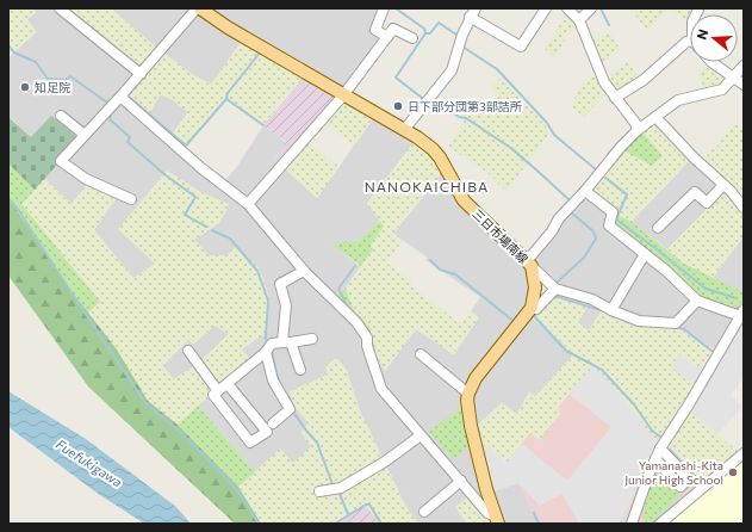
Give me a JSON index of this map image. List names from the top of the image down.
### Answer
{
  "streets": {
    "main road": ["三日市場南線"]
  },
  "districts": ["NANOKAICHIBA"],
  "water": ["Fuefukigawa"],
  "places": ["知足院", "日下部分団第3部詰所", "Yamanashi-Kita Junior High School"],
  "north": "left"
}
